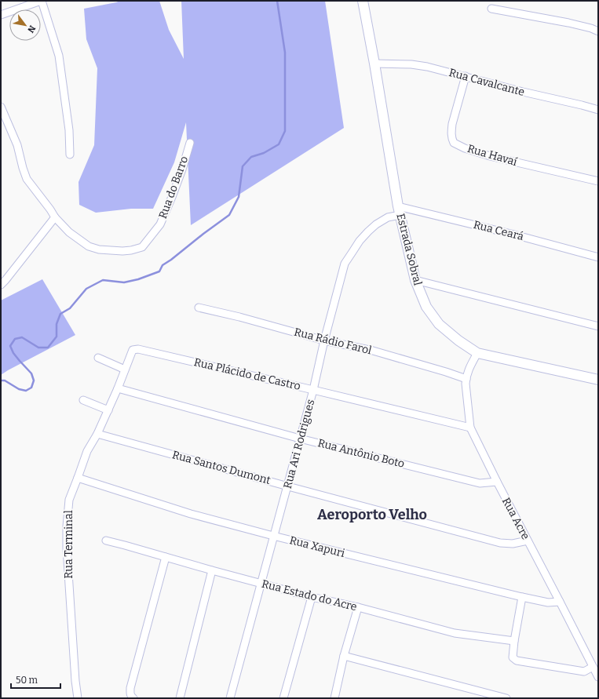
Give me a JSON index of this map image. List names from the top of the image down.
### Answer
{
  "streets": {
    "street": [
      "Rua Cavalcante",
      "Rua Havaí",
      "Rua do Barro",
      "Rua Ceará",
      "Estrada Sobral",
      "Rua Rádio Farol",
      "Rua Plácido de Castro",
      "Rua Ari Rodrigues",
      "Rua Antônio Boto",
      "Rua Santos Dumont",
      "Rua Acre",
      "Rua Terminal",
      "Rua Xapuri",
      "Rua Estado do Acre"
    ]
  },
  "crossings": [
    ["Rua Cavalcante", "Rua Havaí"],
    ["Rua Cavalcante", "Estrada Sobral"],
    ["Rua Ceará", "Estrada Sobral"],
    ["Rua Ceará", "Rua Ari Rodrigues"],
    ["Estrada Sobral", "Rua Ari Rodrigues"],
    ["Estrada Sobral", "Rua Acre"],
    ["Rua Rádio Farol", "Rua Ari Rodrigues"],
    ["Rua Rádio Farol", "Rua Acre"],
    ["Rua Plácido de Castro", "Rua Ari Rodrigues"],
    ["Rua Plácido de Castro", "Rua Acre"],
    ["Rua Plácido de Castro", "Rua Terminal"],
    ["Rua Ari Rodrigues", "Rua Antônio Boto"],
    ["Rua Ari Rodrigues", "Rua Santos Dumont"],
    ["Rua Ari Rodrigues", "Rua Xapuri"],
    ["Rua Ari Rodrigues", "Rua Estado do Acre"],
    ["Rua Antônio Boto", "Rua Acre"],
    ["Rua Antônio Boto", "Rua Terminal"],
    ["Rua Santos Dumont", "Rua Acre"],
    ["Rua Santos Dumont", "Rua Terminal"],
    ["Rua Acre", "Rua Xapuri"],
    ["Rua Terminal", "Rua Xapuri"]
  ],
  "districts": ["Aeroporto Velho"],
  "scale_bar": "50 m",
  "north": "bottom right"
}
